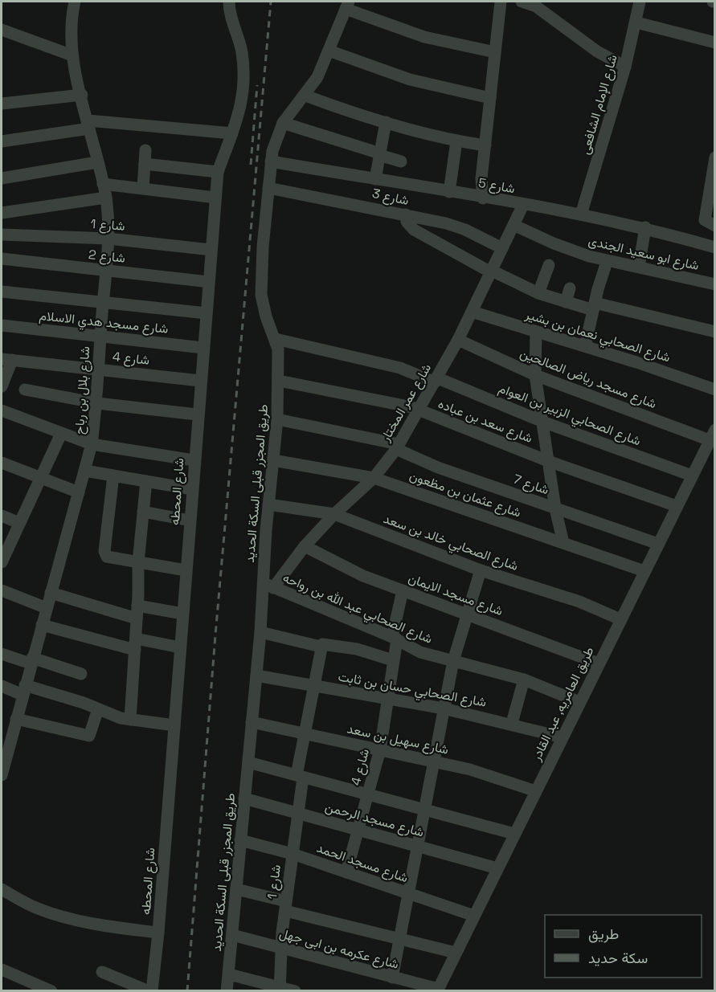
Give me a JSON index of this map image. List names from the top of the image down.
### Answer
{
  "streets": {
    "street": [
      "شارع الإمام الشافعى",
      "شارع 5",
      "شارع 3",
      "شارع 1",
      "شارع ابو سعيد الجندى",
      "شارع 2",
      "شارع مسجد هدي الاسلام",
      "شارع الصحابي نعمان بن بشير",
      "شارع 4",
      "شارع مسجد رياض الصالحين",
      "شارع بلال بن رباح",
      "شارع عمر المختار",
      "شارع الصحابي الزبير بن العوام",
      "شارع سعد بن عباده",
      "طريق المجزر قبلى السكة الحديد",
      "شارع 7",
      "شارع المحطه",
      "شارع عثمان بن مظعون",
      "شارع الصحابي خالد بن سعد",
      "شارع مسجد الايمان",
      "شارع الصحابي عبد الله بن رواحه",
      "شارع الصحابي حسان بن ثابت",
      "طريق العامريه, عبد القادر",
      "شارع سهيل بن سعد",
      "شارع مسجد الرحمن",
      "شارع مسجد الحمد",
      "شارع عكرمه بن ابى جهل"
    ]
  },
  "crossings": [
    ["شارع الإمام الشافعى", "شارع 5"],
    ["شارع 5", "شارع عمر المختار"],
    ["شارع 5", "طريق المجزر قبلى السكة الحديد"],
    ["شارع 3", "شارع عمر المختار"],
    ["شارع 3", "طريق المجزر قبلى السكة الحديد"],
    ["شارع 1", "شارع بلال بن رباح"],
    ["شارع 1", "شارع المحطه"],
    ["شارع 1", "شارع الصحابي حسان بن ثابت"],
    ["شارع 1", "شارع سهيل بن سعد"],
    ["شارع 1", "شارع مسجد الرحمن"],
    ["شارع 1", "شارع مسجد الحمد"],
    ["شارع 1", "شارع عكرمه بن ابى جهل"],
    ["شارع ابو سعيد الجندى", "شارع عمر المختار"],
    ["شارع 2", "شارع بلال بن رباح"],
    ["شارع 2", "شارع المحطه"],
    ["شارع مسجد هدي الاسلام", "شارع بلال بن رباح"],
    ["شارع مسجد هدي الاسلام", "شارع المحطه"],
    ["شارع الصحابي نعمان بن بشير", "شارع عمر المختار"],
    ["شارع 4", "شارع بلال بن رباح"],
    ["شارع 4", "شارع المحطه"],
    ["شارع 4", "شارع مسجد الايمان"],
    ["شارع 4", "شارع الصحابي عبد الله بن رواحه"],
    ["شارع 4", "شارع الصحابي حسان بن ثابت"],
    ["شارع 4", "شارع سهيل بن سعد"],
    ["شارع 4", "شارع مسجد الرحمن"],
    ["شارع 4", "شارع مسجد الحمد"],
    ["شارع مسجد رياض الصالحين", "شارع عمر المختار"],
    ["شارع مسجد رياض الصالحين", "طريق العامريه, عبد القادر"],
    ["شارع عمر المختار", "شارع الصحابي الزبير بن العوام"],
    ["شارع عمر المختار", "شارع سعد بن عباده"],
    ["شارع عمر المختار", "طريق المجزر قبلى السكة الحديد"],
    ["شارع عمر المختار", "شارع 7"],
    ["شارع عمر المختار", "شارع عثمان بن مظعون"],
    ["شارع عمر المختار", "شارع الصحابي خالد بن سعد"],
    ["شارع عمر المختار", "شارع مسجد الايمان"],
    ["شارع عمر المختار", "شارع الصحابي عبد الله بن رواحه"],
    ["شارع الصحابي الزبير بن العوام", "طريق المجزر قبلى السكة الحديد"],
    ["شارع الصحابي الزبير بن العوام", "طريق العامريه, عبد القادر"],
    ["شارع سعد بن عباده", "طريق المجزر قبلى السكة الحديد"],
    ["شارع سعد بن عباده", "طريق العامريه, عبد القادر"],
    ["طريق المجزر قبلى السكة الحديد", "شارع 7"],
    ["طريق المجزر قبلى السكة الحديد", "شارع عثمان بن مظعون"],
    ["طريق المجزر قبلى السكة الحديد", "شارع الصحابي خالد بن سعد"],
    ["طريق المجزر قبلى السكة الحديد", "شارع الصحابي عبد الله بن رواحه"],
    ["طريق المجزر قبلى السكة الحديد", "شارع الصحابي حسان بن ثابت"],
    ["طريق المجزر قبلى السكة الحديد", "شارع سهيل بن سعد"],
    ["طريق المجزر قبلى السكة الحديد", "شارع مسجد الرحمن"],
    ["طريق المجزر قبلى السكة الحديد", "شارع مسجد الحمد"],
    ["طريق المجزر قبلى السكة الحديد", "شارع عكرمه بن ابى جهل"],
    ["شارع 7", "طريق العامريه, عبد القادر"],
    ["شارع عثمان بن مظعون", "طريق العامريه, عبد القادر"],
    ["شارع الصحابي خالد بن سعد", "طريق العامريه, عبد القادر"],
    ["شارع مسجد الايمان", "طريق العامريه, عبد القادر"],
    ["شارع الصحابي عبد الله بن رواحه", "طريق العامريه, عبد القادر"],
    ["شارع الصحابي حسان بن ثابت", "طريق العامريه, عبد القادر"],
    ["طريق العامريه, عبد القادر", "شارع سهيل بن سعد"],
    ["طريق العامريه, عبد القادر", "شارع مسجد الرحمن"],
    ["طريق العامريه, عبد القادر", "شارع مسجد الحمد"],
    ["طريق العامريه, عبد القادر", "شارع عكرمه بن ابى جهل"]
  ],
  "legend": ["طريق", "سكة حديد"]
}
